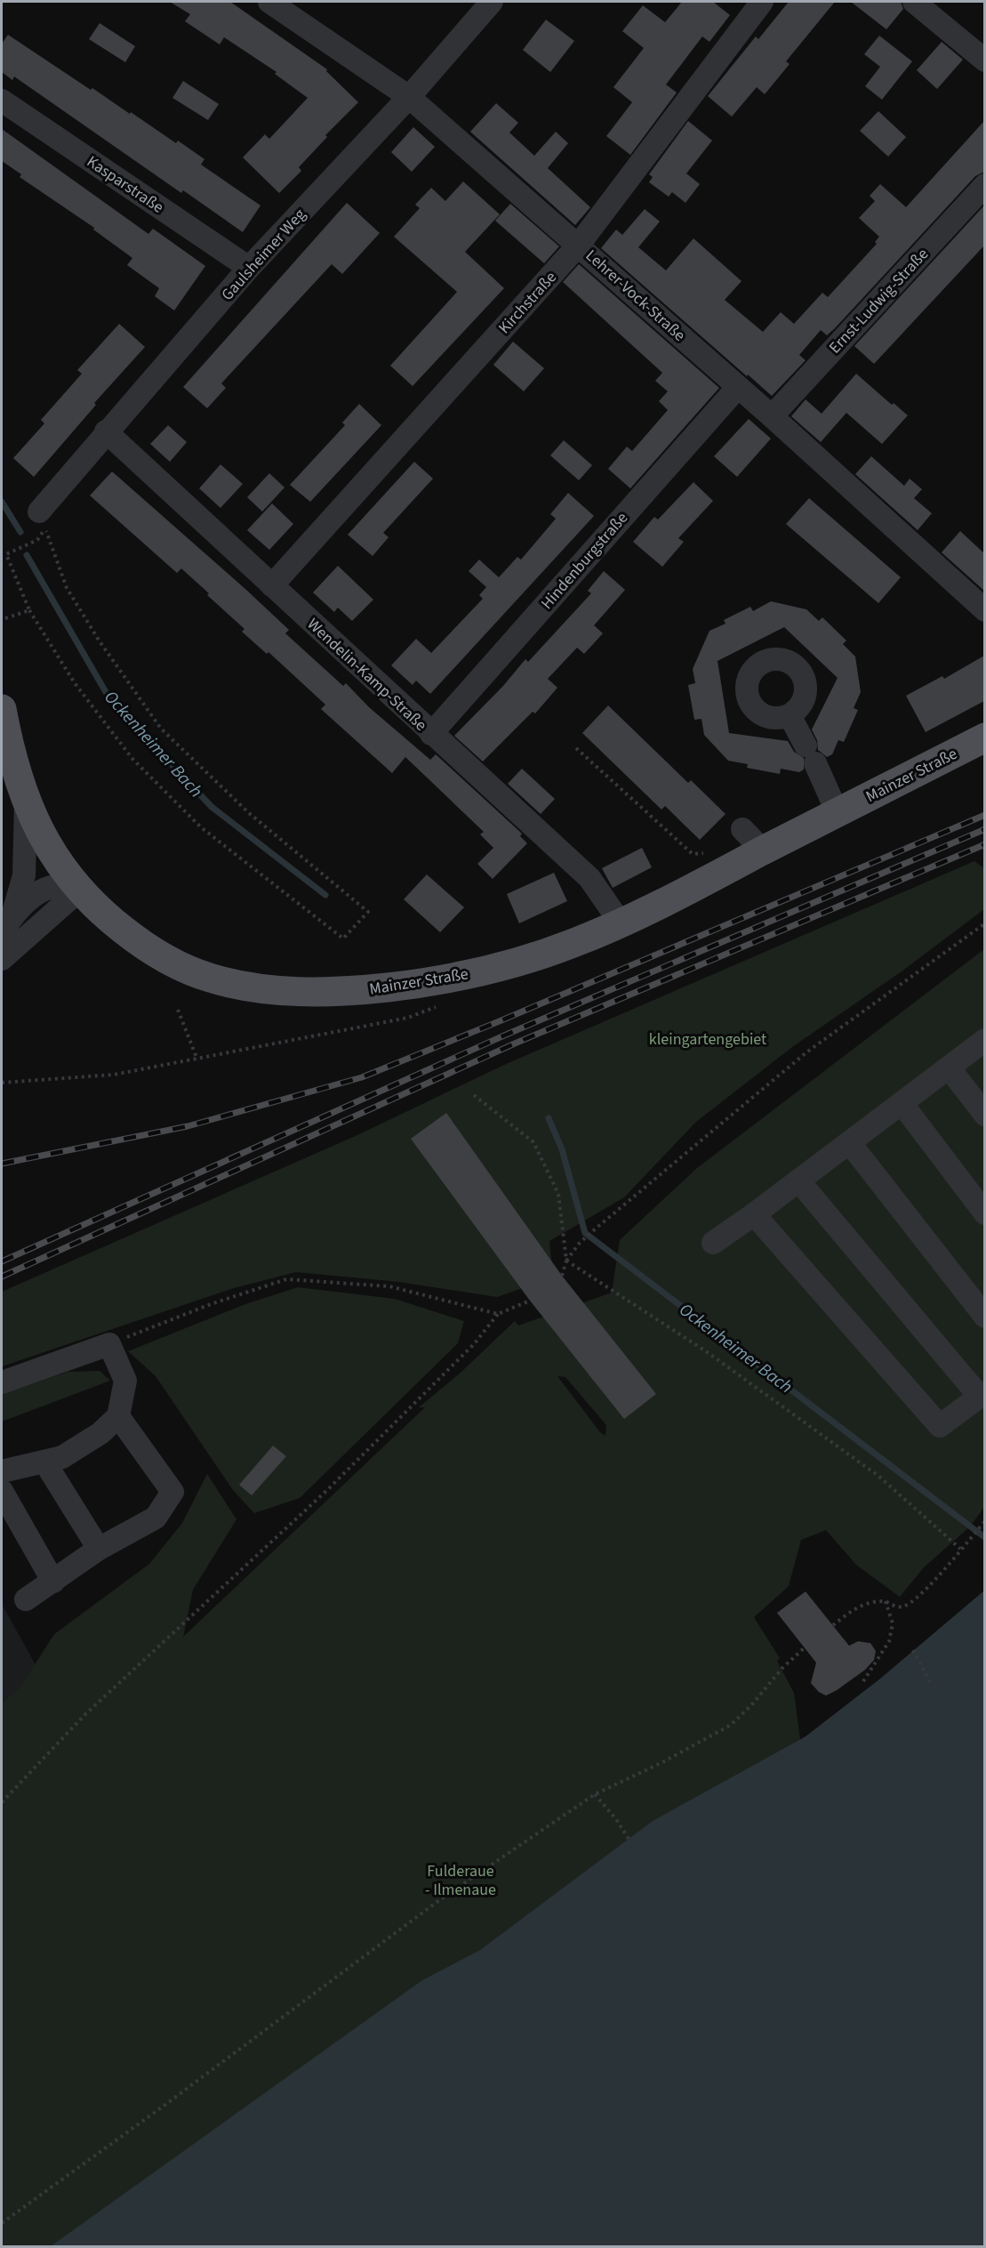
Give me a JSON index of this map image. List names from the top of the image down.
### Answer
{
  "streets": {
    "main road": ["Mainzer Straße"],
    "street": [
      "Kasparstraße",
      "Gaulsheimer Weg",
      "Lehrer-Vock-Straße",
      "Ernst-Ludwig-Straße",
      "Kirchstraße",
      "Hindenburgstraße",
      "Wendelin-Kamp-Straße"
    ]
  },
  "crossings": [
    ["Kasparstraße", "Gaulsheimer Weg"],
    ["Gaulsheimer Weg", "Lehrer-Vock-Straße"],
    ["Gaulsheimer Weg", "Wendelin-Kamp-Straße"],
    ["Lehrer-Vock-Straße", "Ernst-Ludwig-Straße"],
    ["Lehrer-Vock-Straße", "Kirchstraße"],
    ["Lehrer-Vock-Straße", "Hindenburgstraße"],
    ["Kirchstraße", "Wendelin-Kamp-Straße"],
    ["Hindenburgstraße", "Wendelin-Kamp-Straße"],
    ["Wendelin-Kamp-Straße", "Mainzer Straße"]
  ],
  "water": ["Ockenheimer Bach"],
  "parks": ["kleingartengebiet", "Fulderaue - Ilmenaue"]
}
